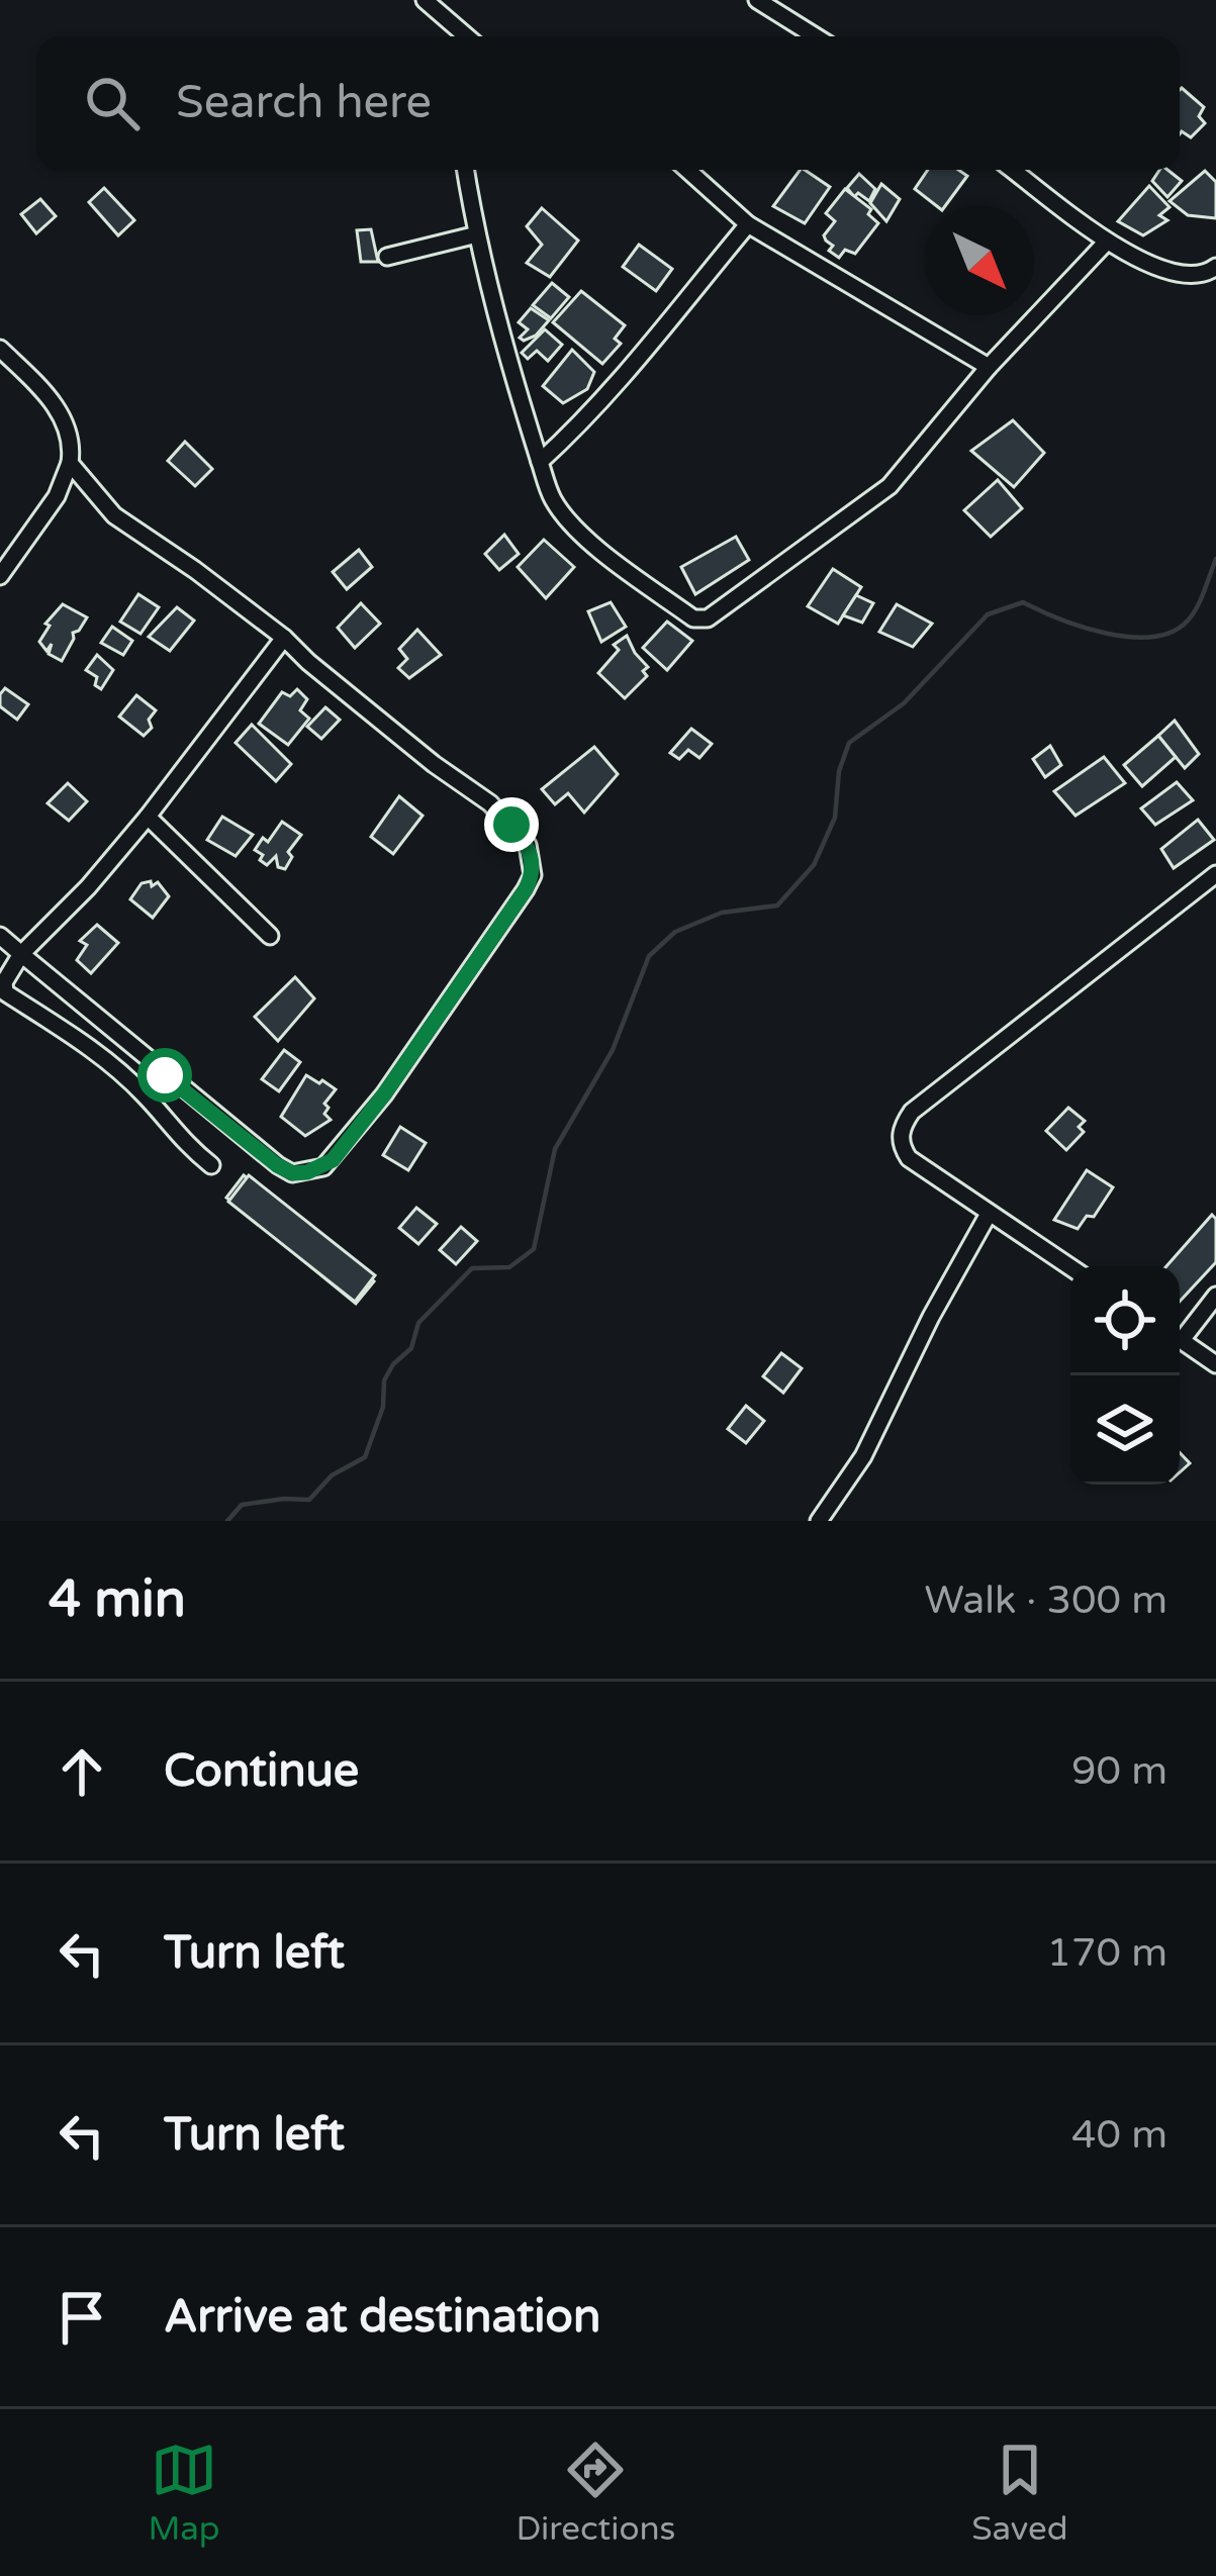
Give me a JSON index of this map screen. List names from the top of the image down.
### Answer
{
  "north": "bottom right",
  "page": {
    "search": "Search here",
    "heading": ["4 min", "Walk · 300 m"],
    "list": [
      ["Continue", "90 m"],
      ["Turn left", "170 m"],
      ["Turn left", "40 m"],
      "Arrive at destination"
    ],
    "nav": ["Map", "Directions", "Saved"]
  }
}
